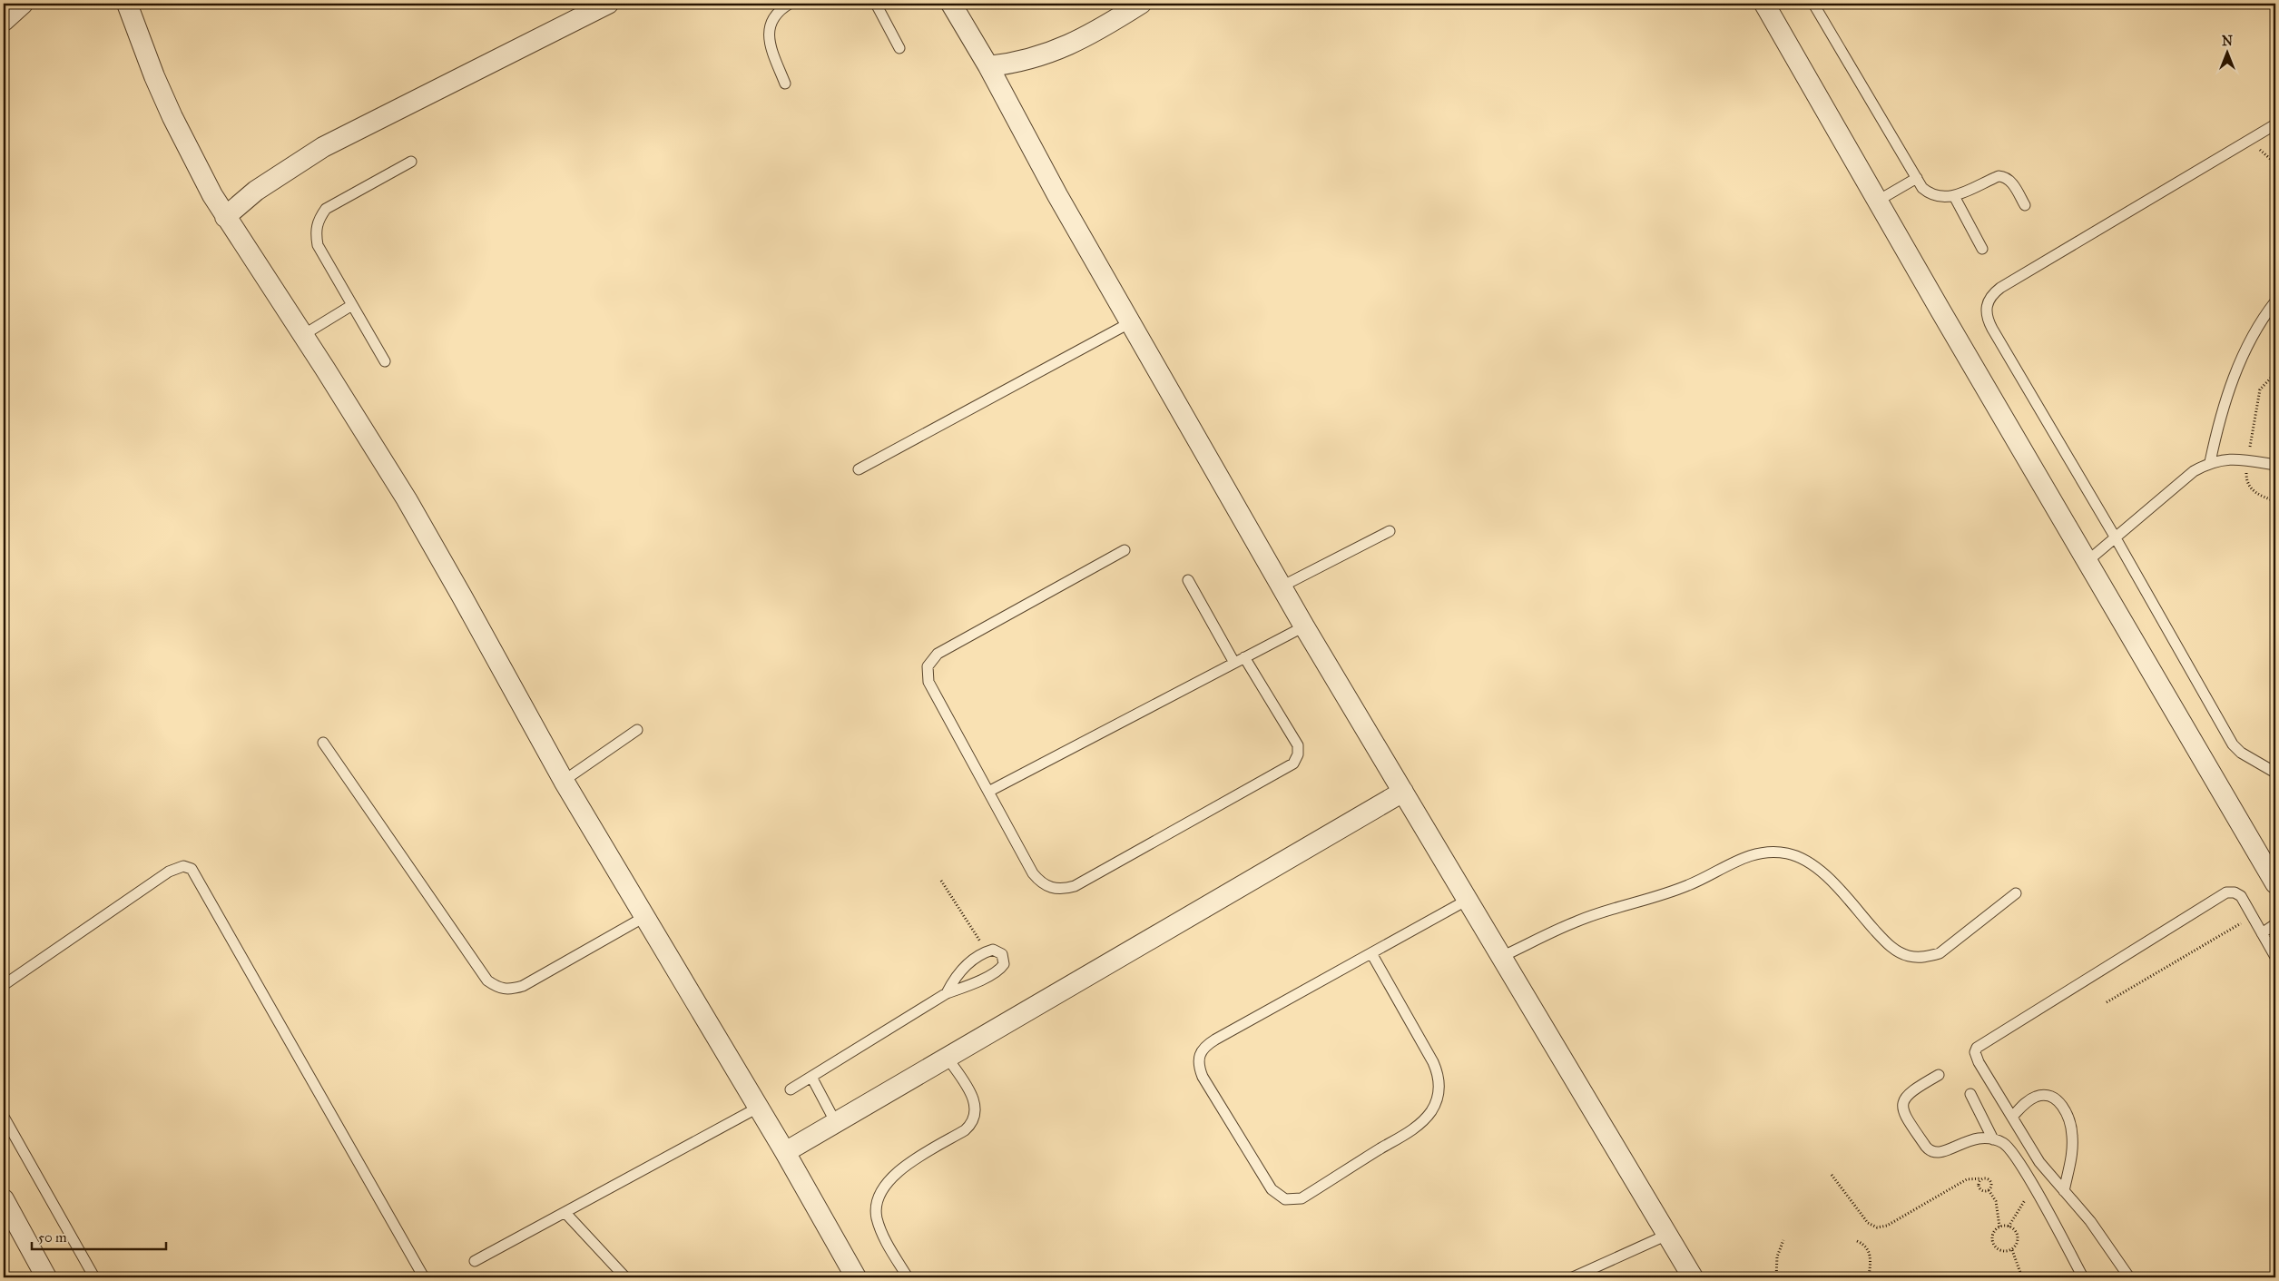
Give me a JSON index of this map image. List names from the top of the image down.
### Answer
{
  "scale_bar": "50 m",
  "north": "top"
}
